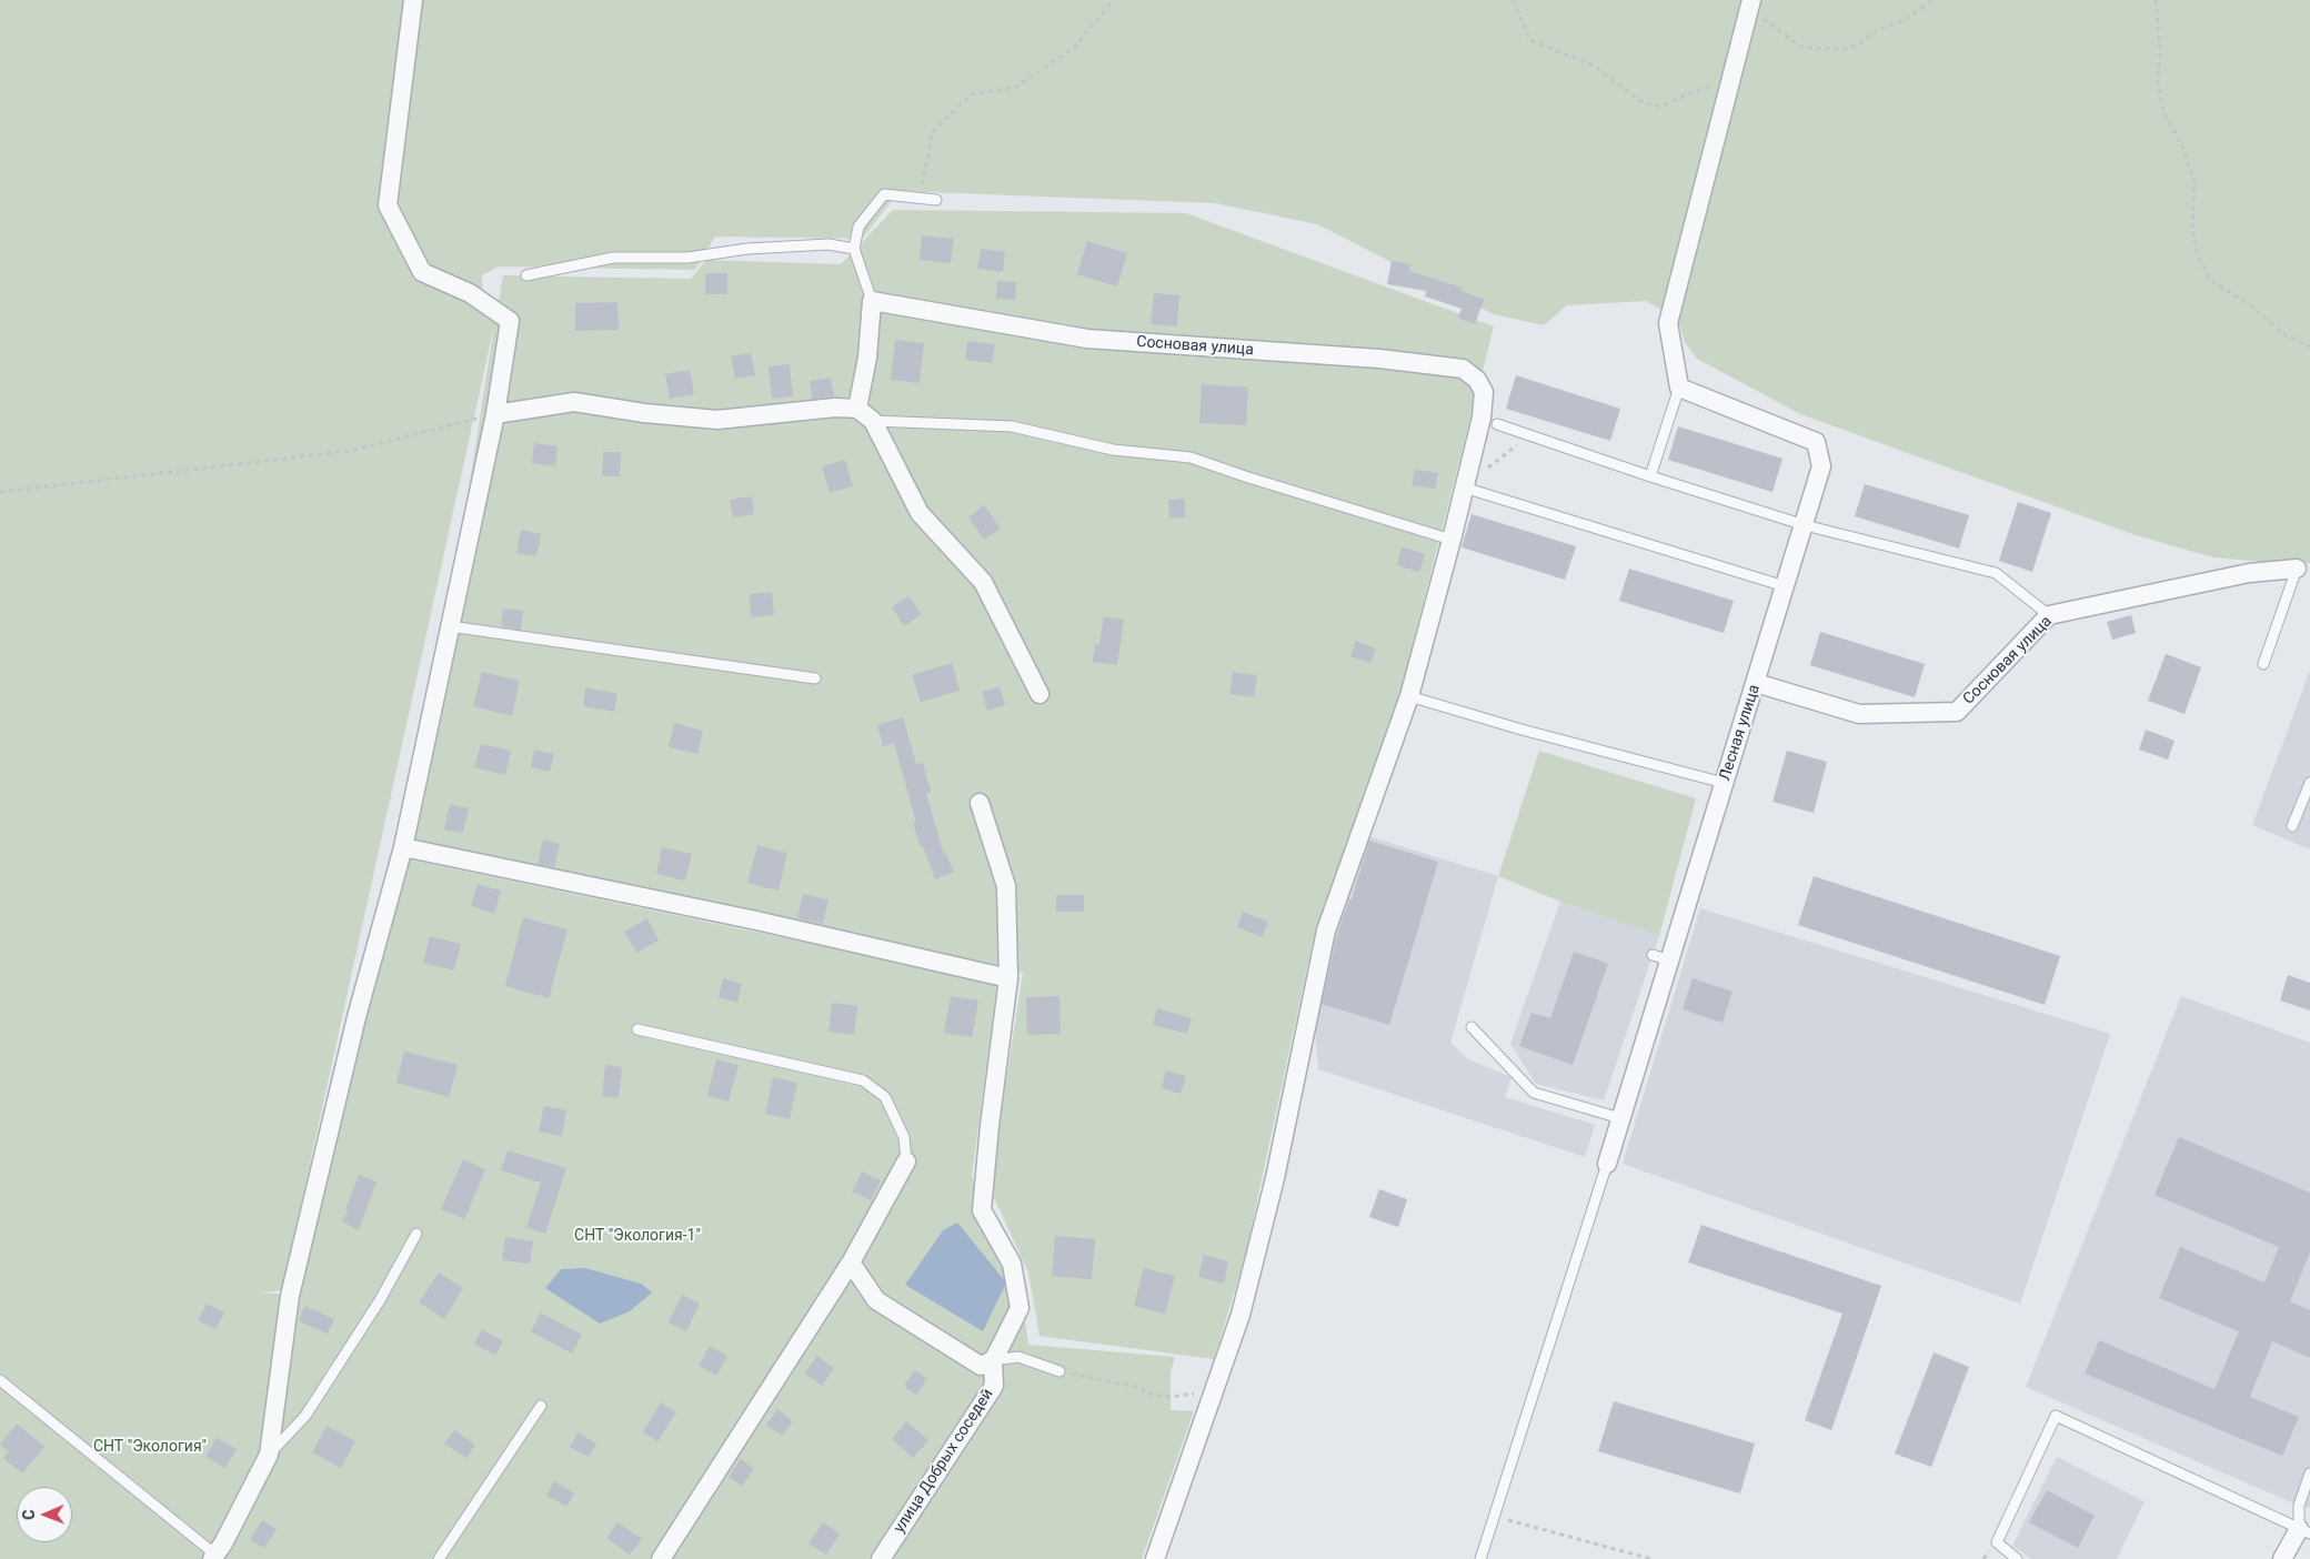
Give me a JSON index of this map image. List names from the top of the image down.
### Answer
{
  "streets": {
    "street": ["Сосновая улица", "Лесная улица", "улица Добрых соседей"]
  },
  "crossings": [
    ["Сосновая улица", "Лесная улица"]
  ],
  "parks": ["СНТ \"Экология-1\"", "СНТ \"Экология\""],
  "north": "left"
}
